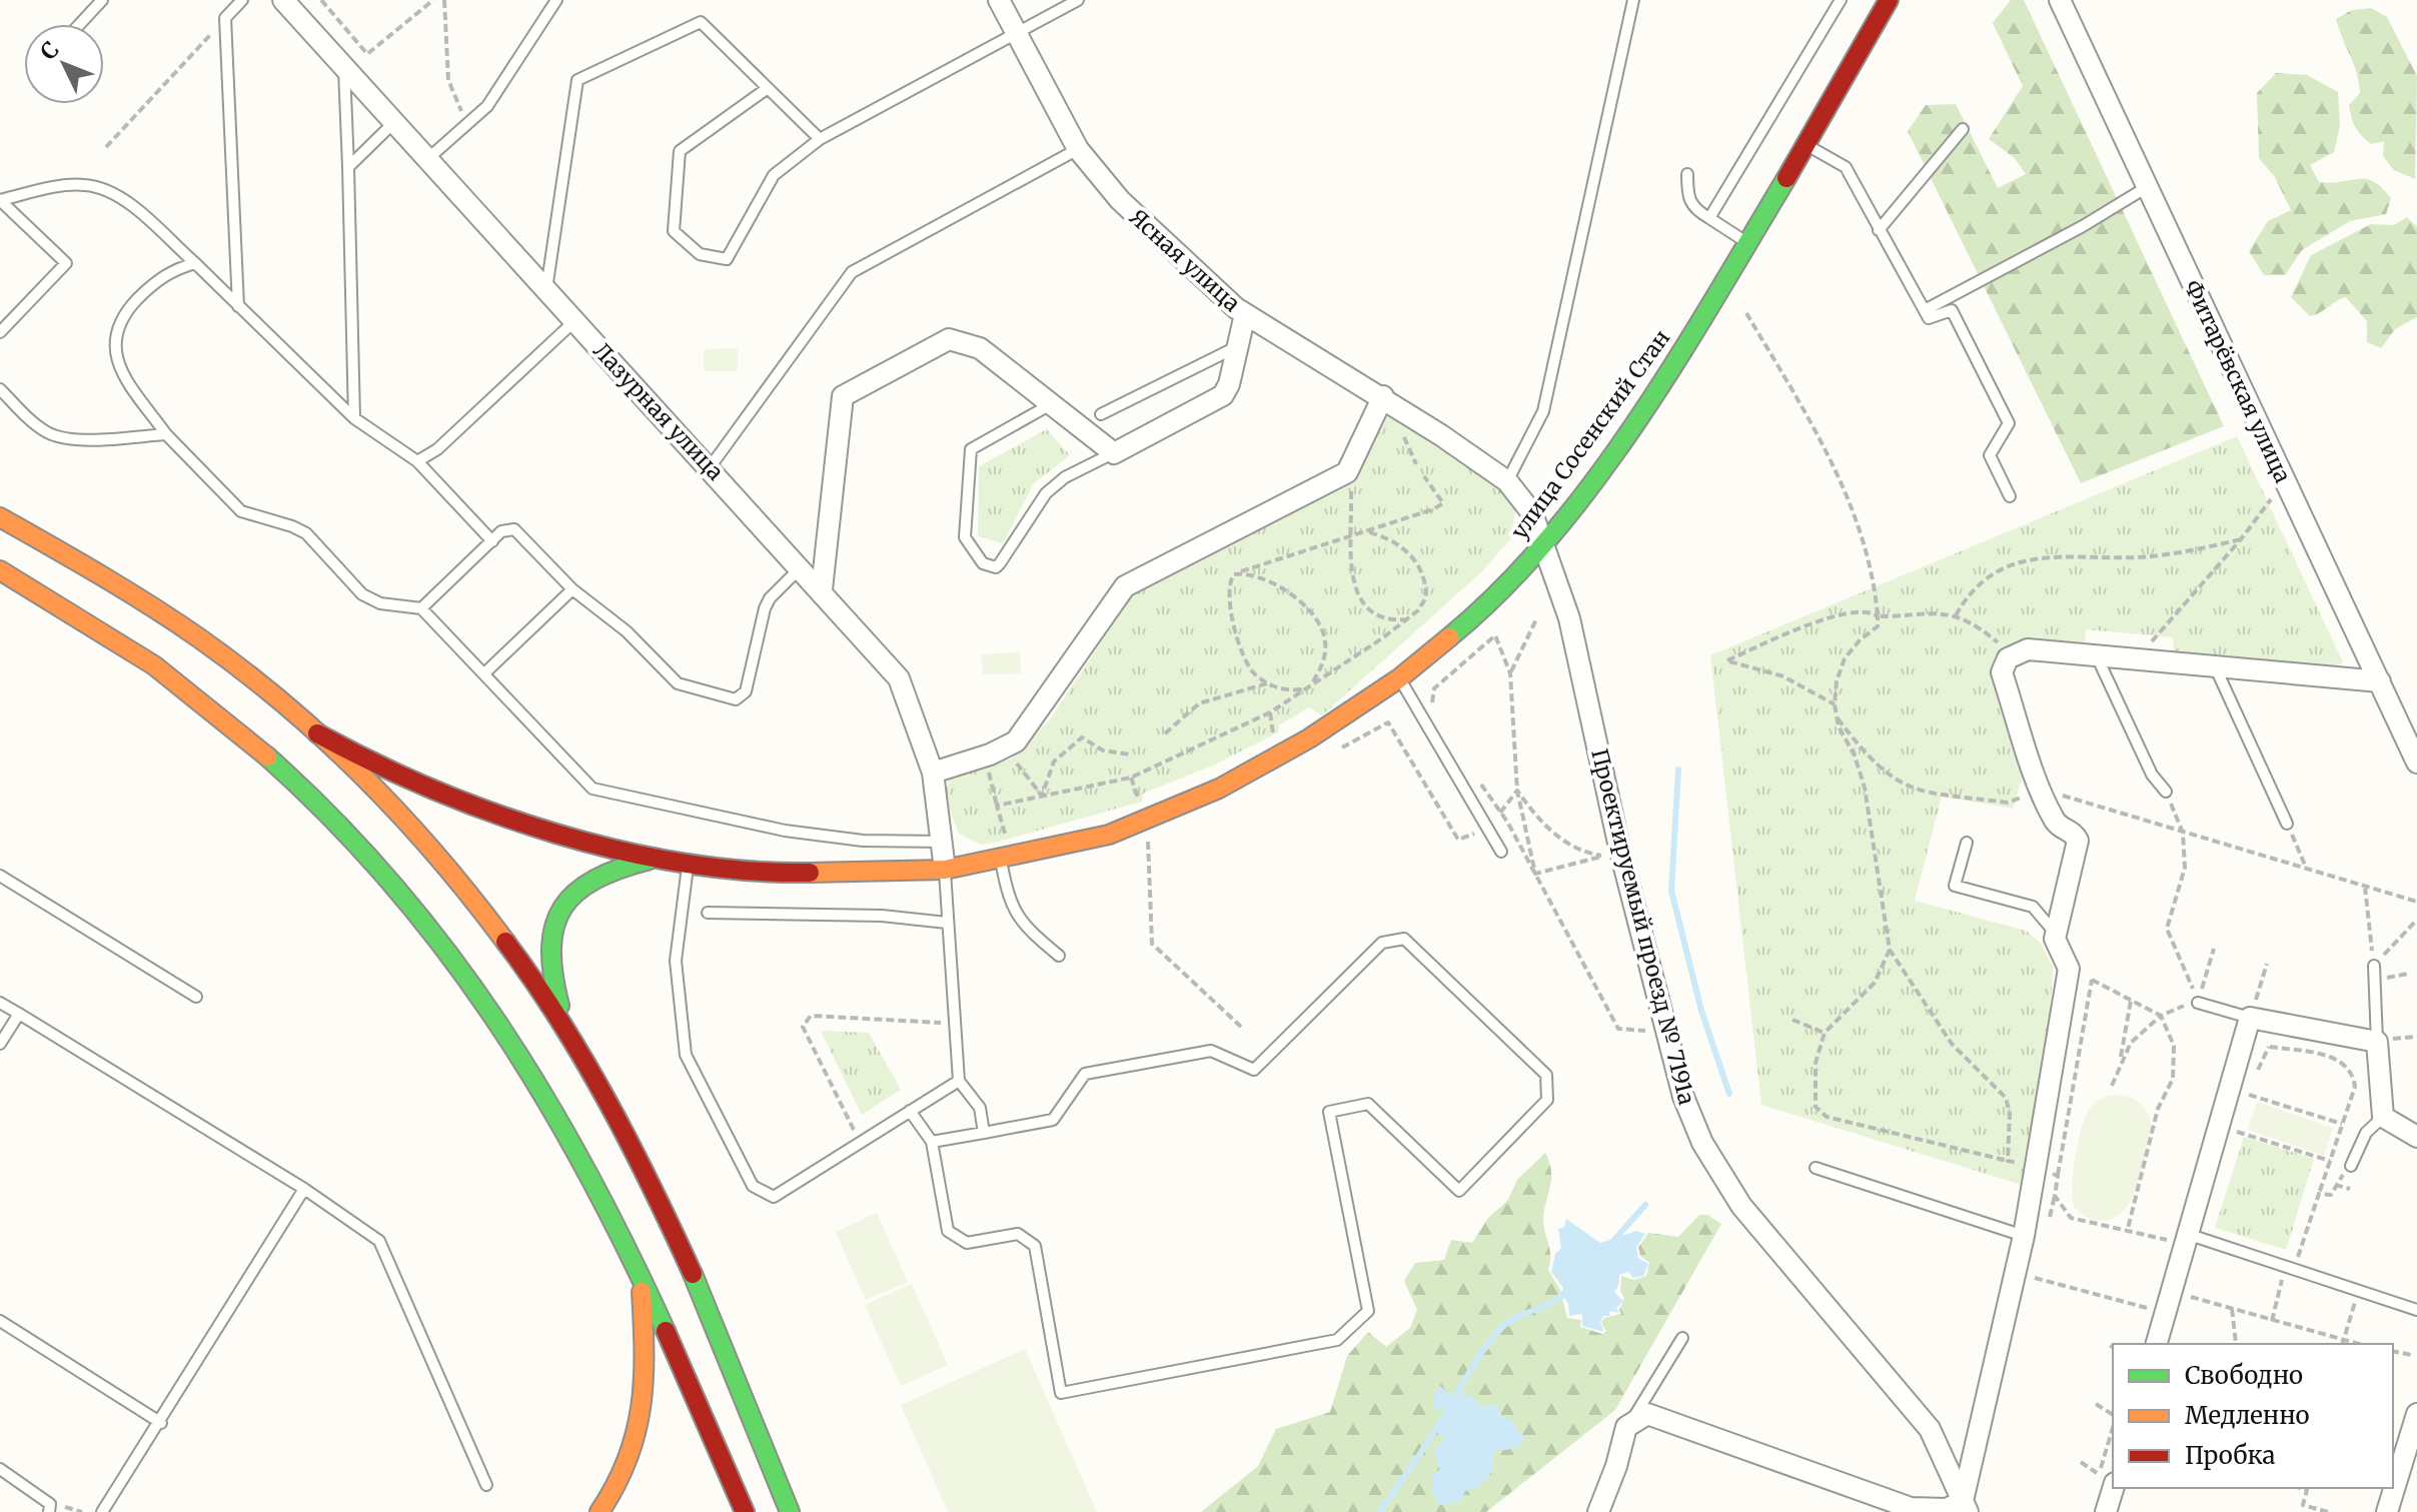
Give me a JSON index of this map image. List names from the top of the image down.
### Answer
{
  "streets": {
    "main road": ["улица Сосенский Стан"],
    "street": [
      "Ясная улица",
      "Фитарёвская улица",
      "Лазурная улица",
      "Проектируемый проезд № 7191а"
    ]
  },
  "crossings": [
    ["Ясная улица", "улица Сосенский Стан"],
    ["Ясная улица", "Проектируемый проезд № 7191а"],
    ["Лазурная улица", "улица Сосенский Стан"],
    ["улица Сосенский Стан", "Проектируемый проезд № 7191а"]
  ],
  "legend": ["Свободно", "Медленно", "Пробка"],
  "north": "top left"
}
